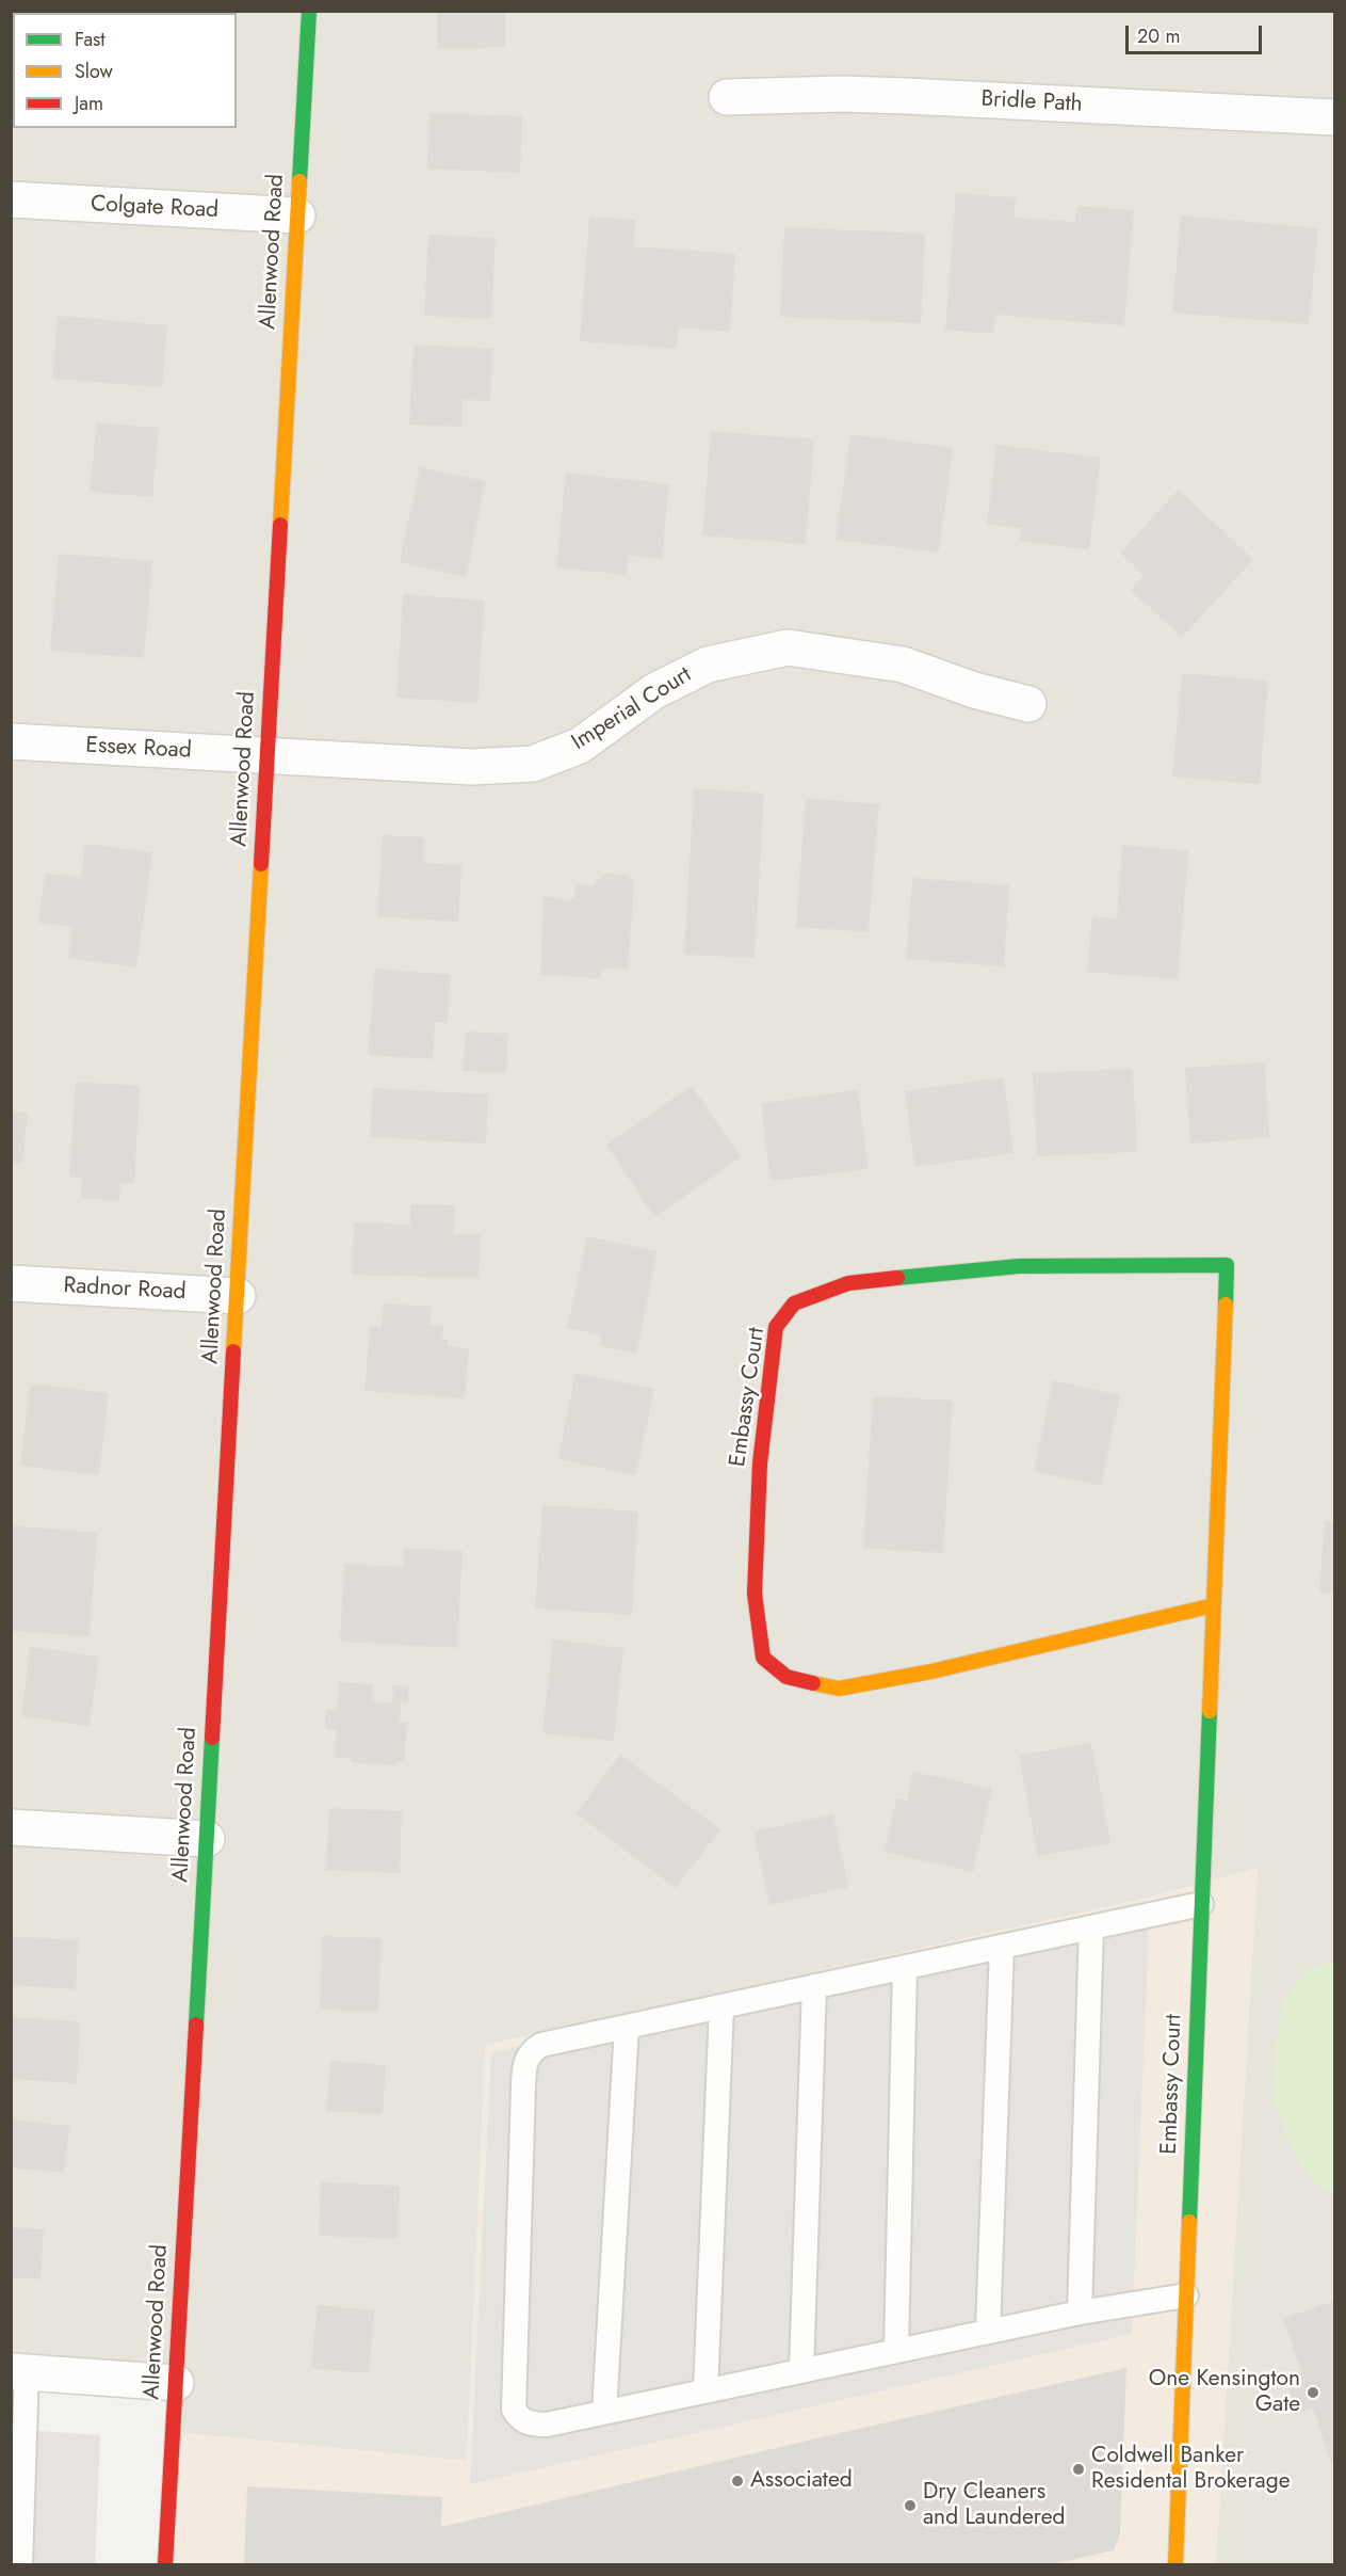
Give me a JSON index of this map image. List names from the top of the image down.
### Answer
{
  "streets": {
    "street": [
      "Bridle Path",
      "Colgate Road",
      "Allenwood Road",
      "Imperial Court",
      "Essex Road",
      "Radnor Road",
      "Embassy Court"
    ]
  },
  "crossings": [
    ["Colgate Road", "Allenwood Road"],
    ["Allenwood Road", "Imperial Court"],
    ["Allenwood Road", "Essex Road"],
    ["Allenwood Road", "Radnor Road"],
    ["Imperial Court", "Essex Road"]
  ],
  "places": [
    "One Kensington Gate",
    "Coldwell Banker Residental Brokerage",
    "Associated",
    "Dry Cleaners and Laundered"
  ],
  "legend": ["Fast", "Slow", "Jam"],
  "scale_bar": "20 m"
}
